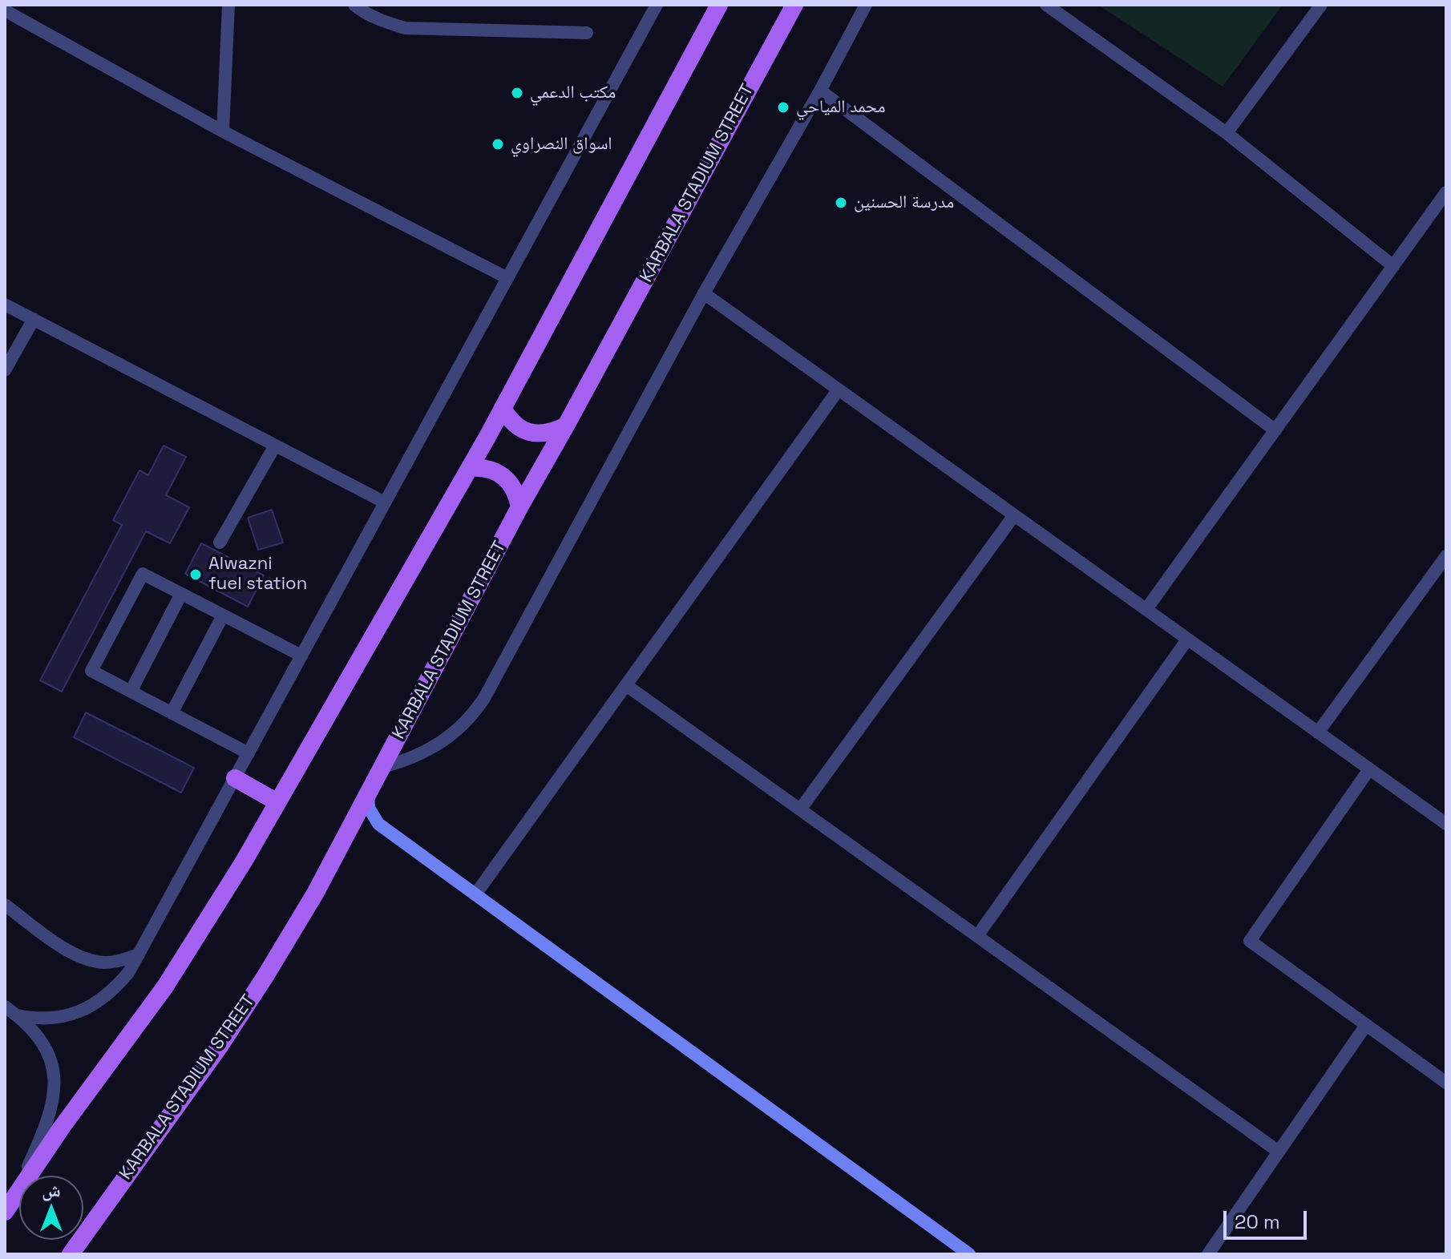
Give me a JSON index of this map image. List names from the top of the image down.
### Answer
{
  "streets": {
    "main road": ["KARBALA STADIUM STREET"]
  },
  "places": [
    "مكتب الدعمي",
    "محمد المياحي",
    "اسواق النصراوي",
    "مدرسة الحسنين",
    "Alwazni fuel station"
  ],
  "scale_bar": "20 m",
  "north": "top"
}
